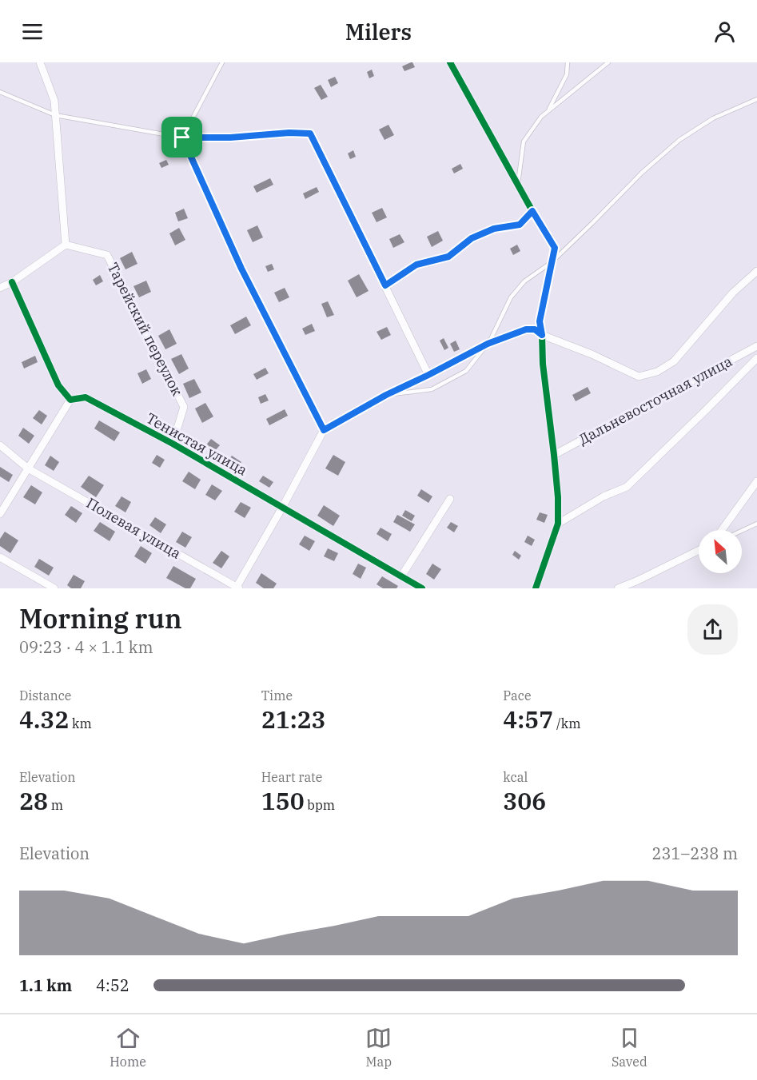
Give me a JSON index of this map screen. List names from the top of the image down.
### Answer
{
  "streets": {
    "street": [
      "Тарейский переулок",
      "Дальневосточная улица",
      "Тенистая улица",
      "Полевая улица"
    ]
  },
  "crossings": [
    ["Тарейский переулок", "Тенистая улица"]
  ],
  "north": "top left",
  "page": {
    "header": "Milers",
    "heading": ["Morning run", "09:23 · 4 × 1.1 km"],
    "stats": [
      ["Distance", "4.32 km"],
      ["Time", "21:23"],
      ["Pace", "4:57 /km"],
      ["Elevation", "28 m"],
      ["Heart rate", "150 bpm"],
      ["kcal", "306"]
    ],
    "chart": ["Elevation", "231–238 m"],
    "list": [
      {
        "name": "1.1 km",
        "note": "4:52"
      }
    ],
    "tabs": ["Home", "Map", "Saved"]
  }
}
